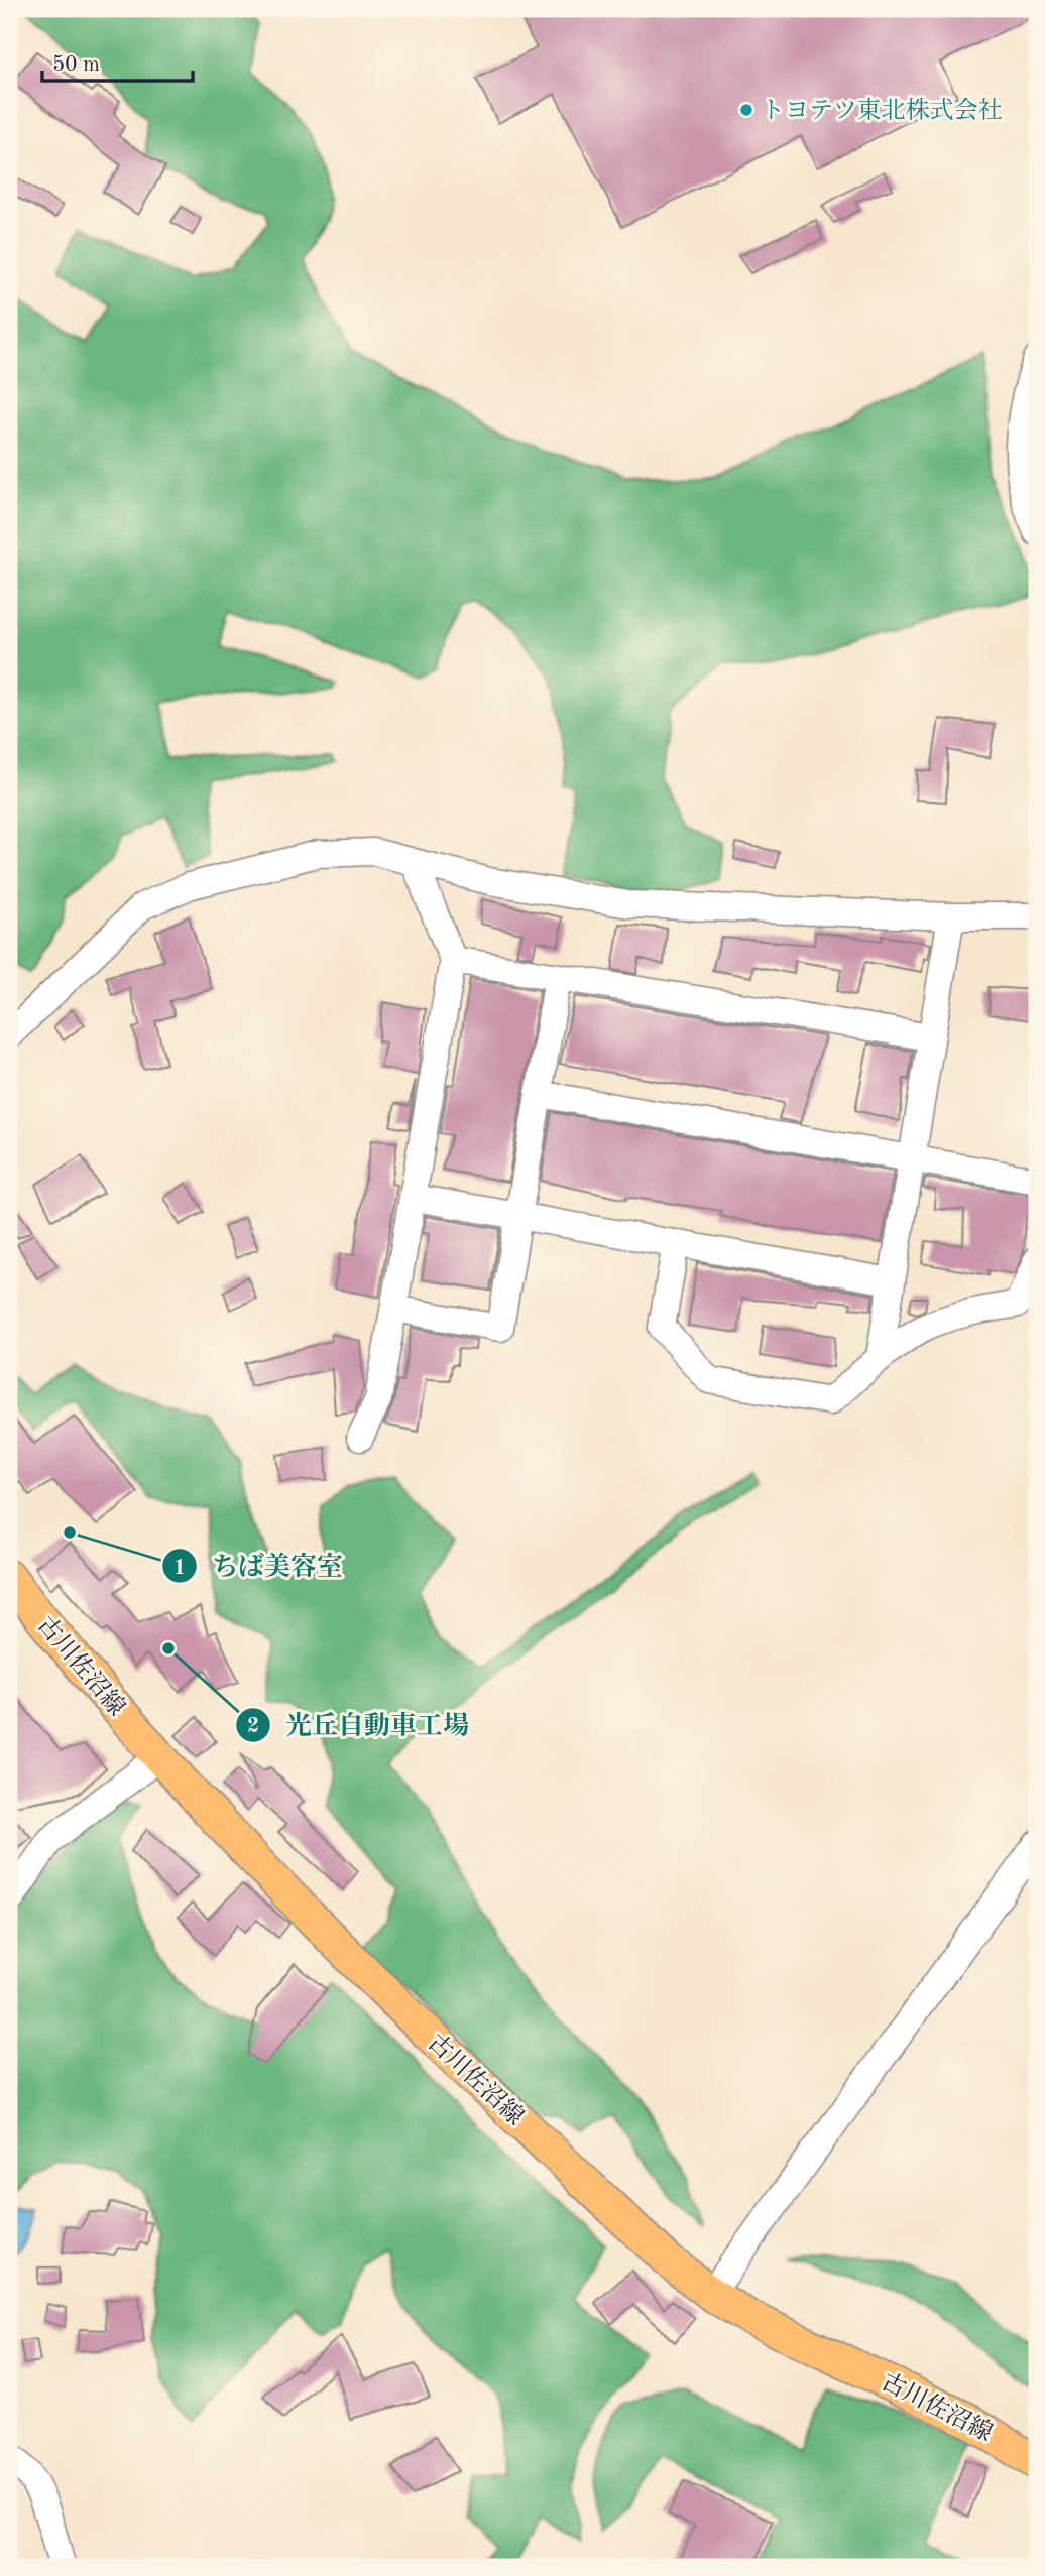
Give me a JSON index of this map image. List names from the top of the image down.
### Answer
{
  "streets": {
    "main road": ["古川佐沼線"]
  },
  "places": ["トヨテツ東北株式会社", "ちば美容室", "光丘自動車工場"],
  "scale_bar": "50 m"
}
